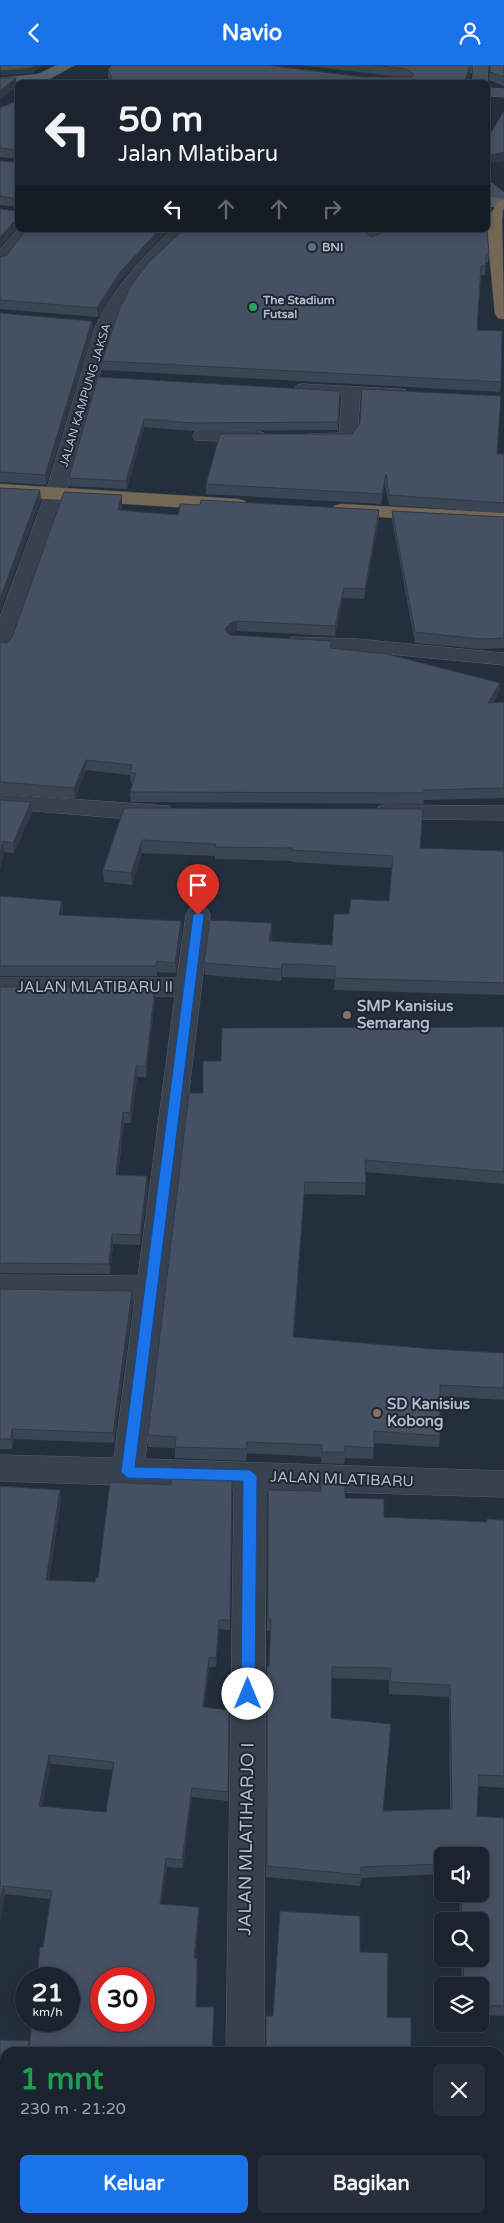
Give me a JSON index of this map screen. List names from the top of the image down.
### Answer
{
  "streets": {
    "street": [
      "JALAN KAMPUNG JAKSA",
      "JALAN MLATIBARU II",
      "JALAN MLATIBARU",
      "JALAN MLATIHARJO I"
    ]
  },
  "crossings": [
    ["JALAN MLATIBARU", "JALAN MLATIHARJO I"]
  ],
  "places": [
    "BNI",
    "The Stadium Futsal",
    "SMP Kanisius Semarang",
    "SD Kanisius Kobong"
  ],
  "page": {
    "header": "Navio",
    "turn": ["50 m", "Jalan Mlatibaru"],
    "speed": "21 km/h",
    "limit": "30",
    "heading": ["1 mnt", "230 m · 21:20"],
    "buttons": ["Keluar", "Bagikan"]
  }
}
